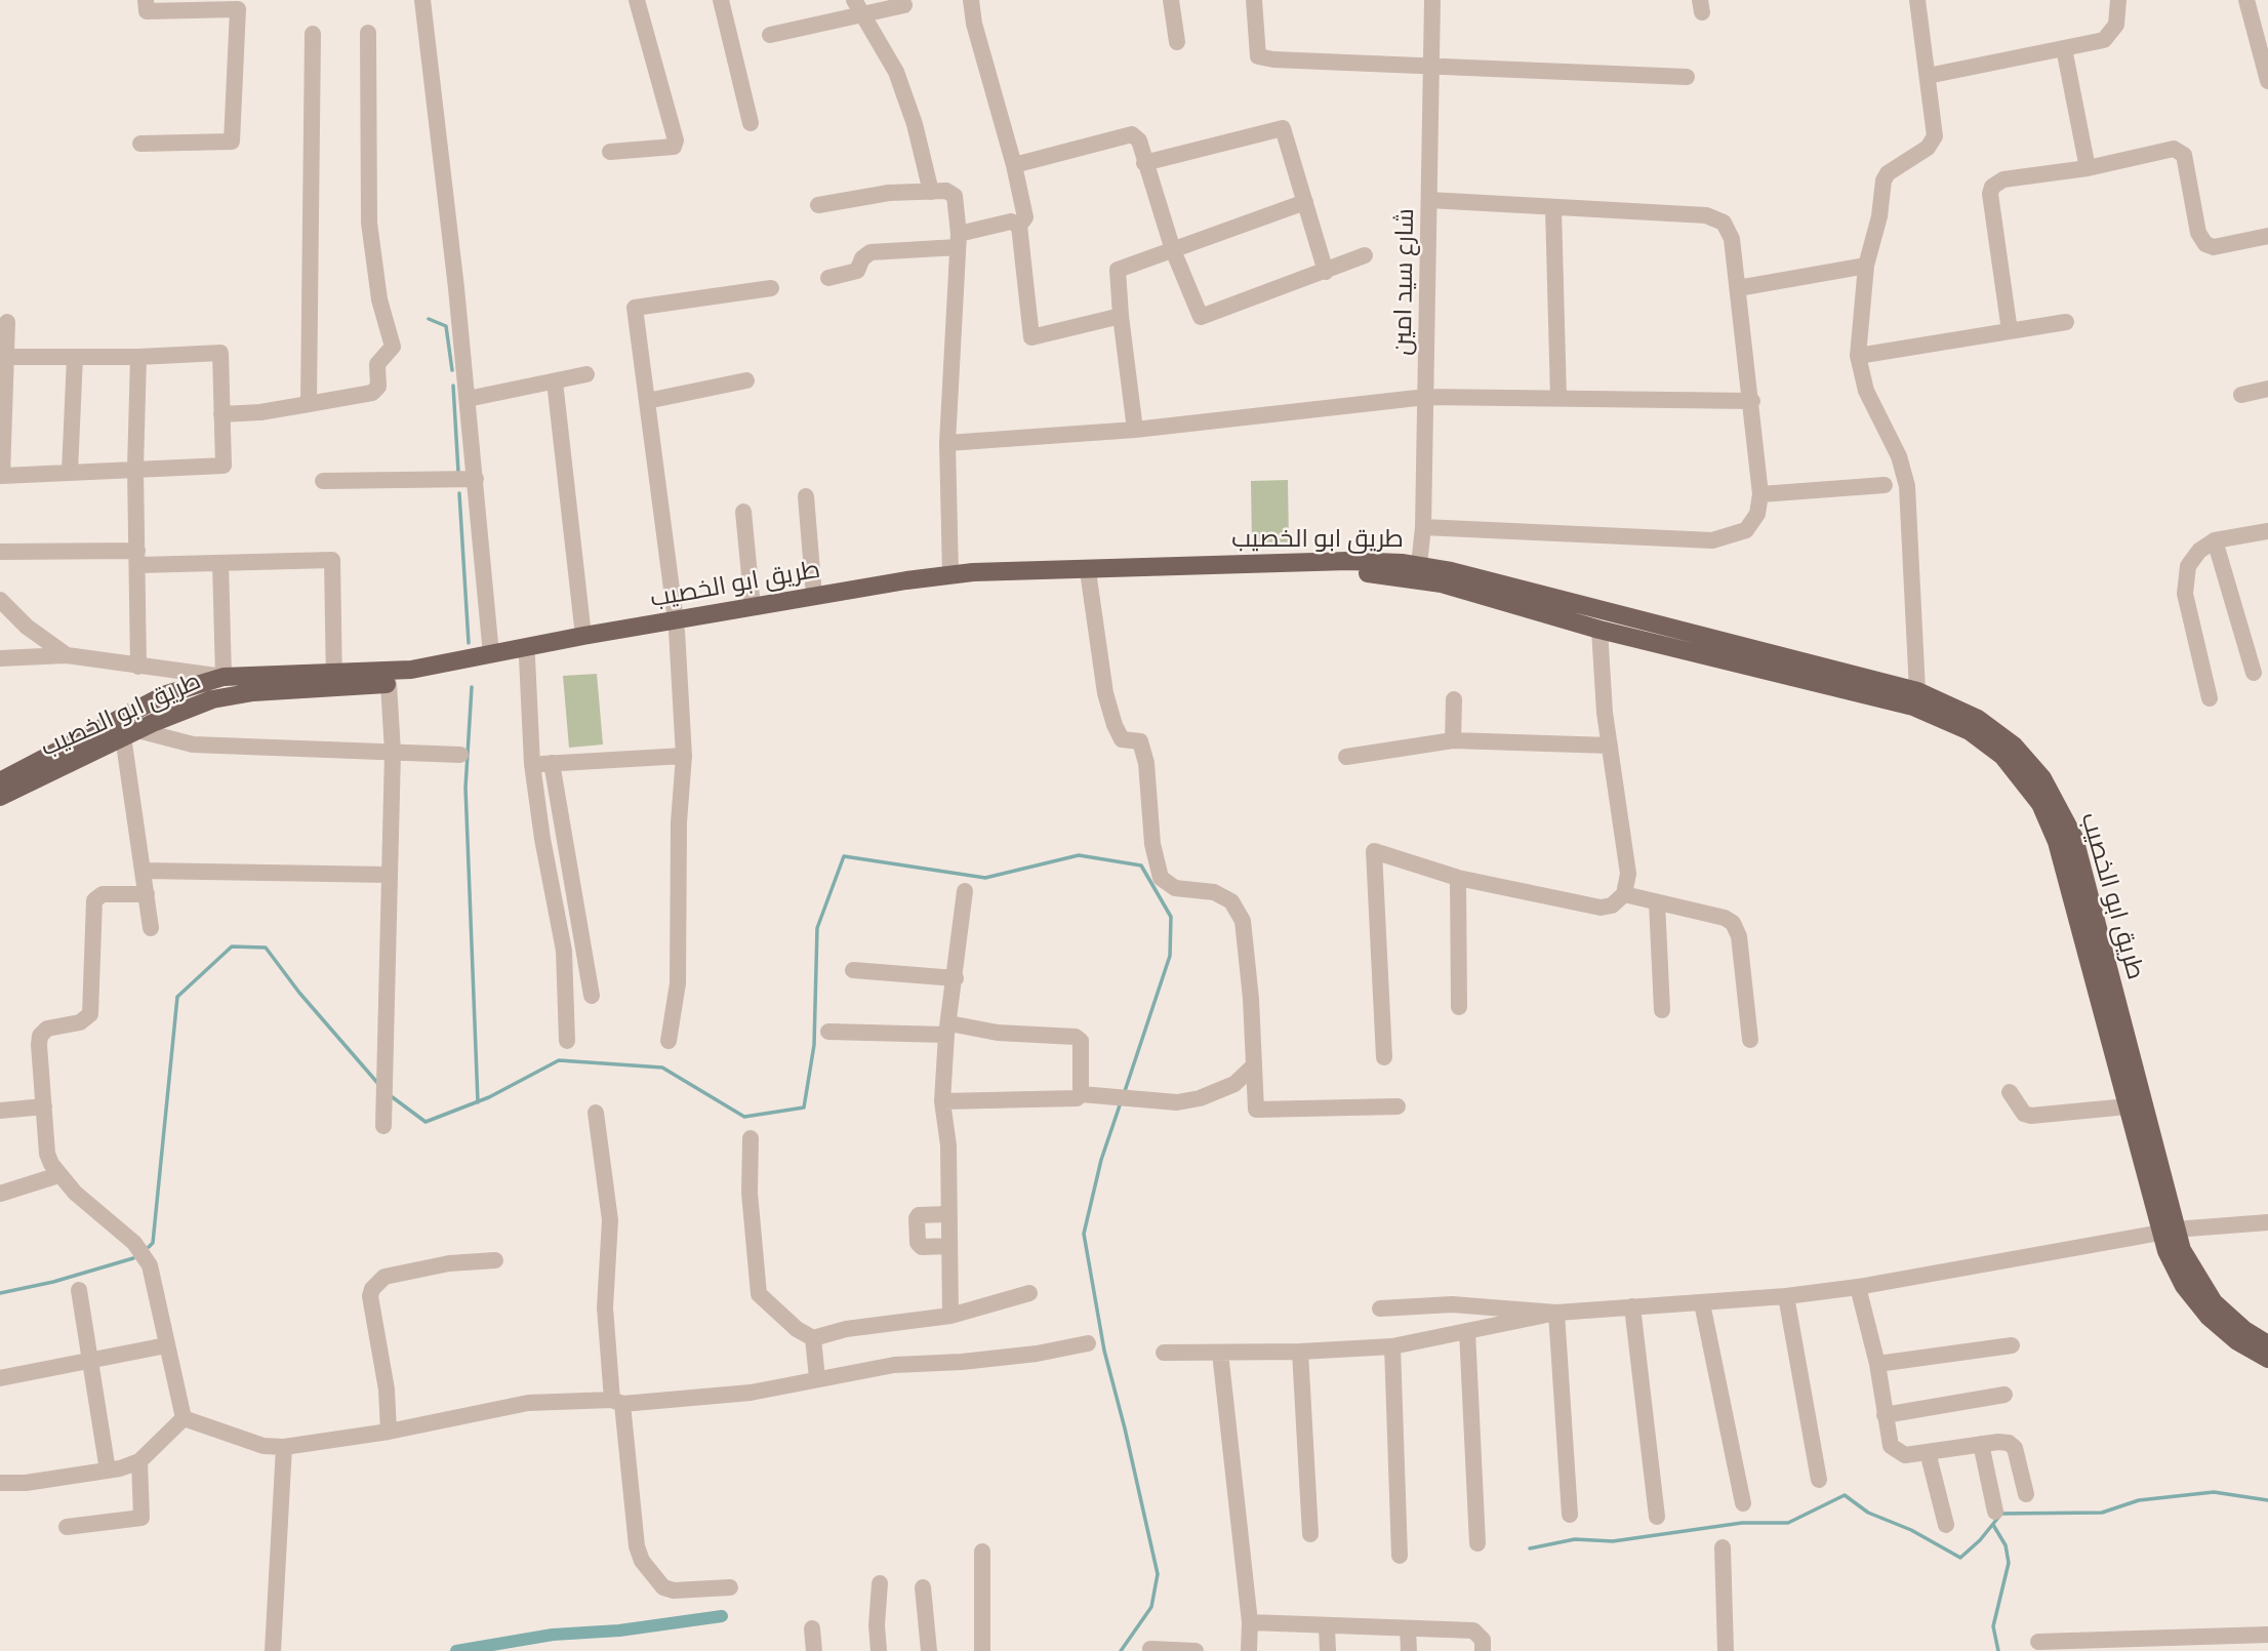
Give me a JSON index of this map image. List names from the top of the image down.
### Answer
{
  "streets": {
    "main road": ["طريق ابو الخصيب"],
    "street": ["شارع سيد امين"]
  },
  "crossings": [
    ["شارع سيد امين", "طريق ابو الخصيب"]
  ]
}
